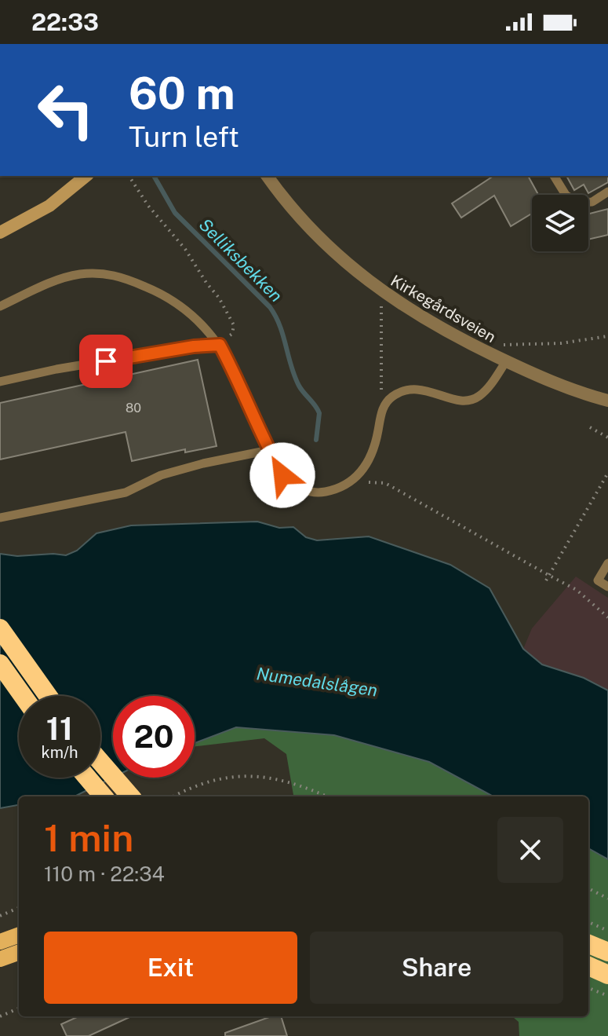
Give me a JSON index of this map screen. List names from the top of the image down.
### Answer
{
  "streets": {
    "street": ["Kirkegårdsveien"]
  },
  "water": ["Selliksbekken", "Numedalslågen"],
  "house_numbers": ["80"],
  "page": {
    "status": "22:33",
    "turn": ["60 m", "Turn left"],
    "speed": "11 km/h",
    "limit": "20",
    "heading": ["1 min", "110 m · 22:34"],
    "buttons": ["Exit", "Share"]
  }
}
